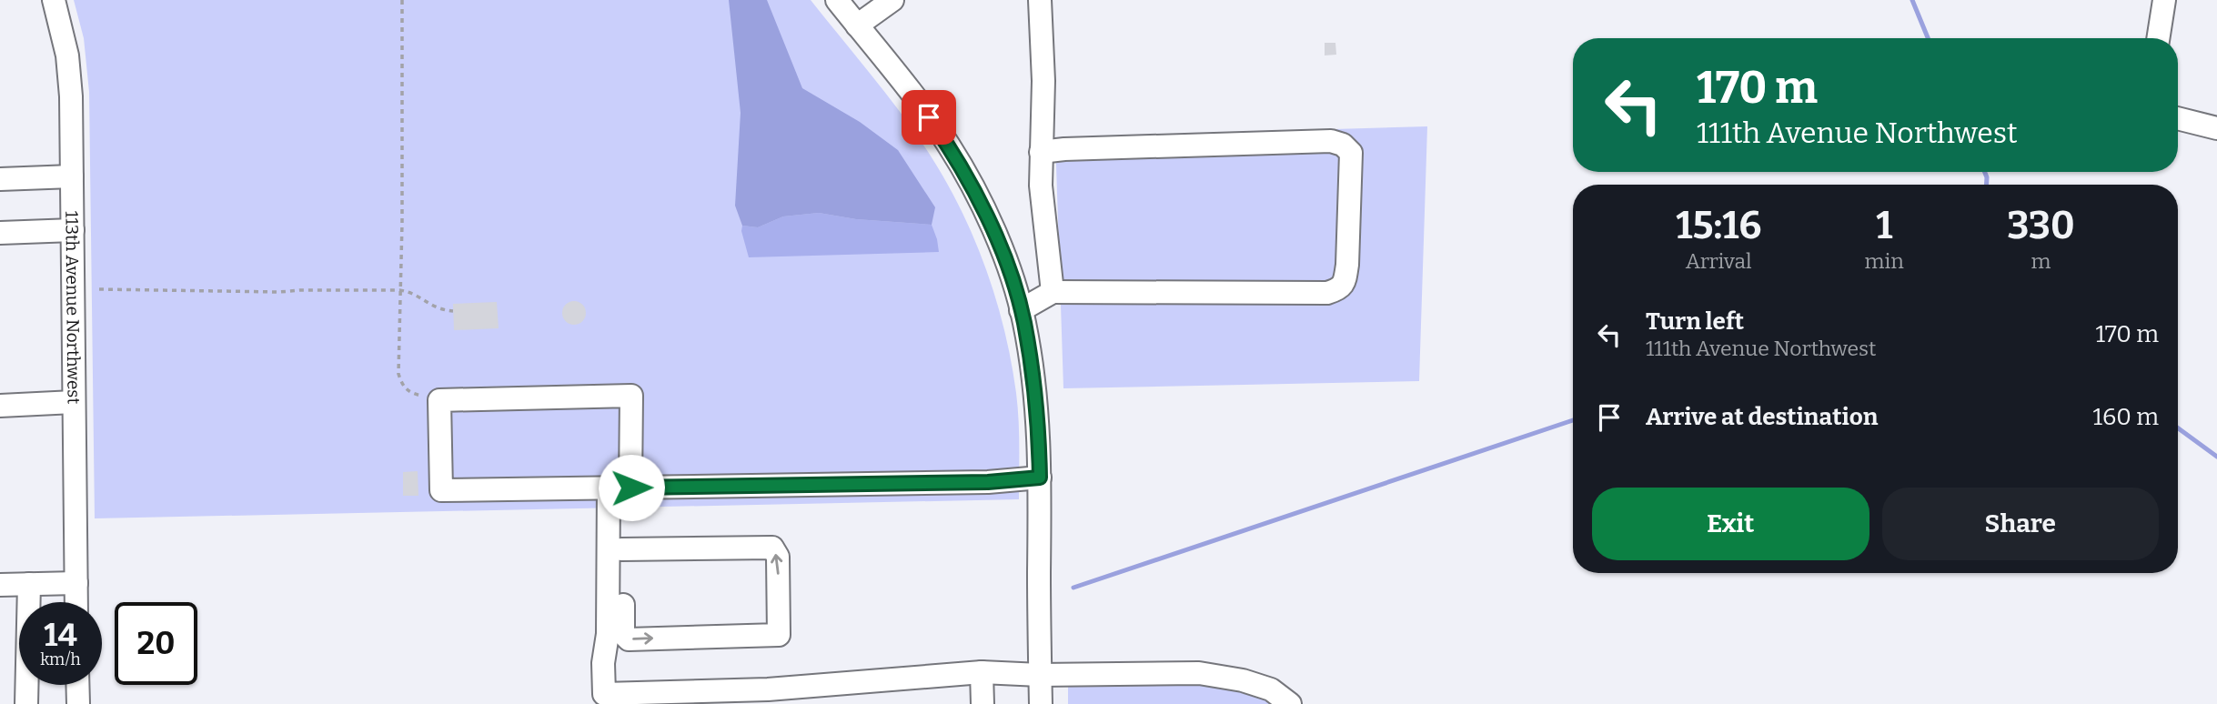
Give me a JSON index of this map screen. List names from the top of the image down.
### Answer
{
  "streets": {
    "street": ["113th Avenue Northwest"]
  },
  "page": {
    "turn": ["170 m", "111th Avenue Northwest"],
    "eta": [
      "15:16",
      "Arrival",
      "1",
      "min",
      "330",
      "m"
    ],
    "list": [
      {
        "name": "Turn left",
        "note": "111th Avenue Northwest",
        "value": "170 m"
      },
      {
        "name": "Arrive at destination",
        "value": "160 m"
      }
    ],
    "buttons": ["Exit", "Share"],
    "speed": "14 km/h",
    "limit": "20"
  }
}
